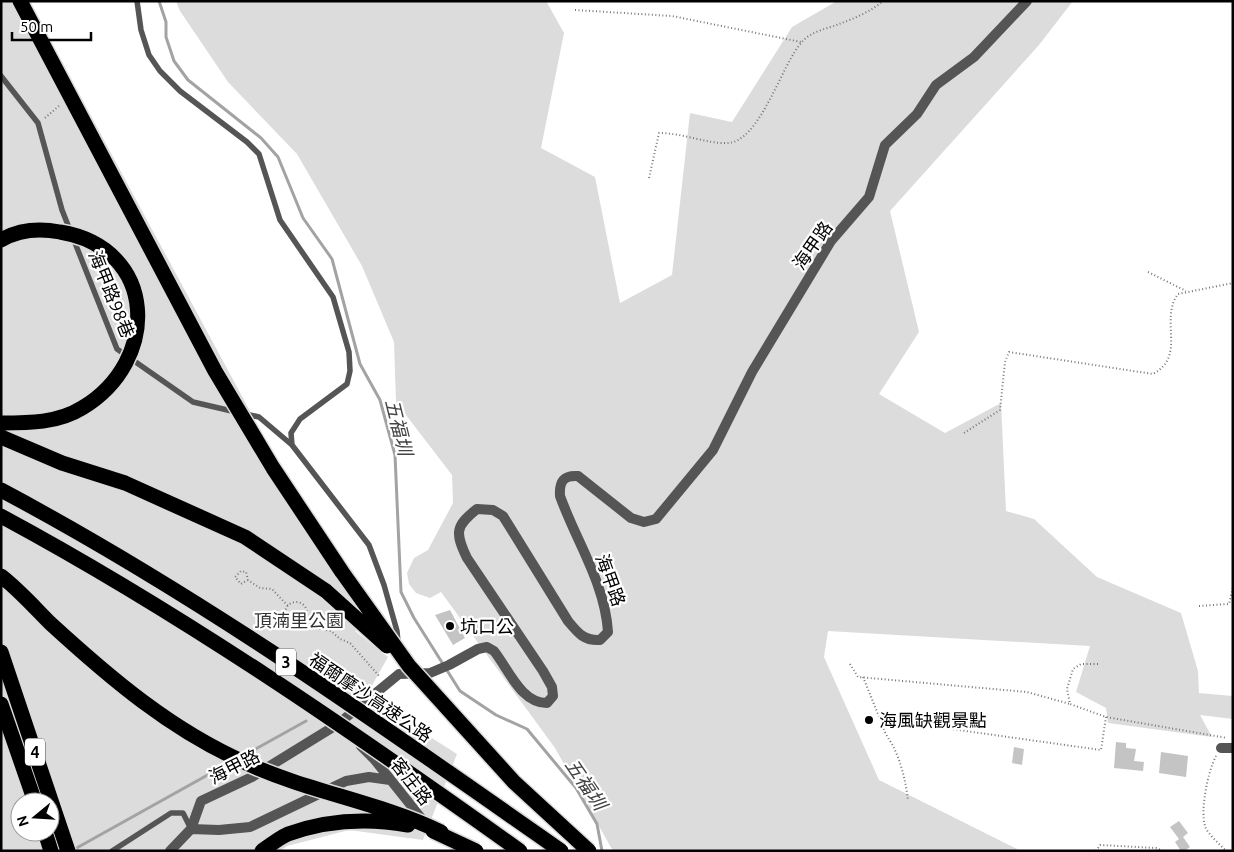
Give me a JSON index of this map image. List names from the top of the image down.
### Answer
{
  "streets": {
    "highway": ["3", "福爾摩沙高速公路", "4"],
    "street": ["海甲路", "客庄路"],
    "lane": ["海甲路98巷"]
  },
  "crossings": [
    ["海甲路", "海甲路98巷"],
    ["海甲路", "客庄路"]
  ],
  "water": ["五福圳"],
  "parks": ["頂湳里公園"],
  "places": ["坑口公", "海風缺觀景點"],
  "scale_bar": "50 m",
  "north": "left"
}
